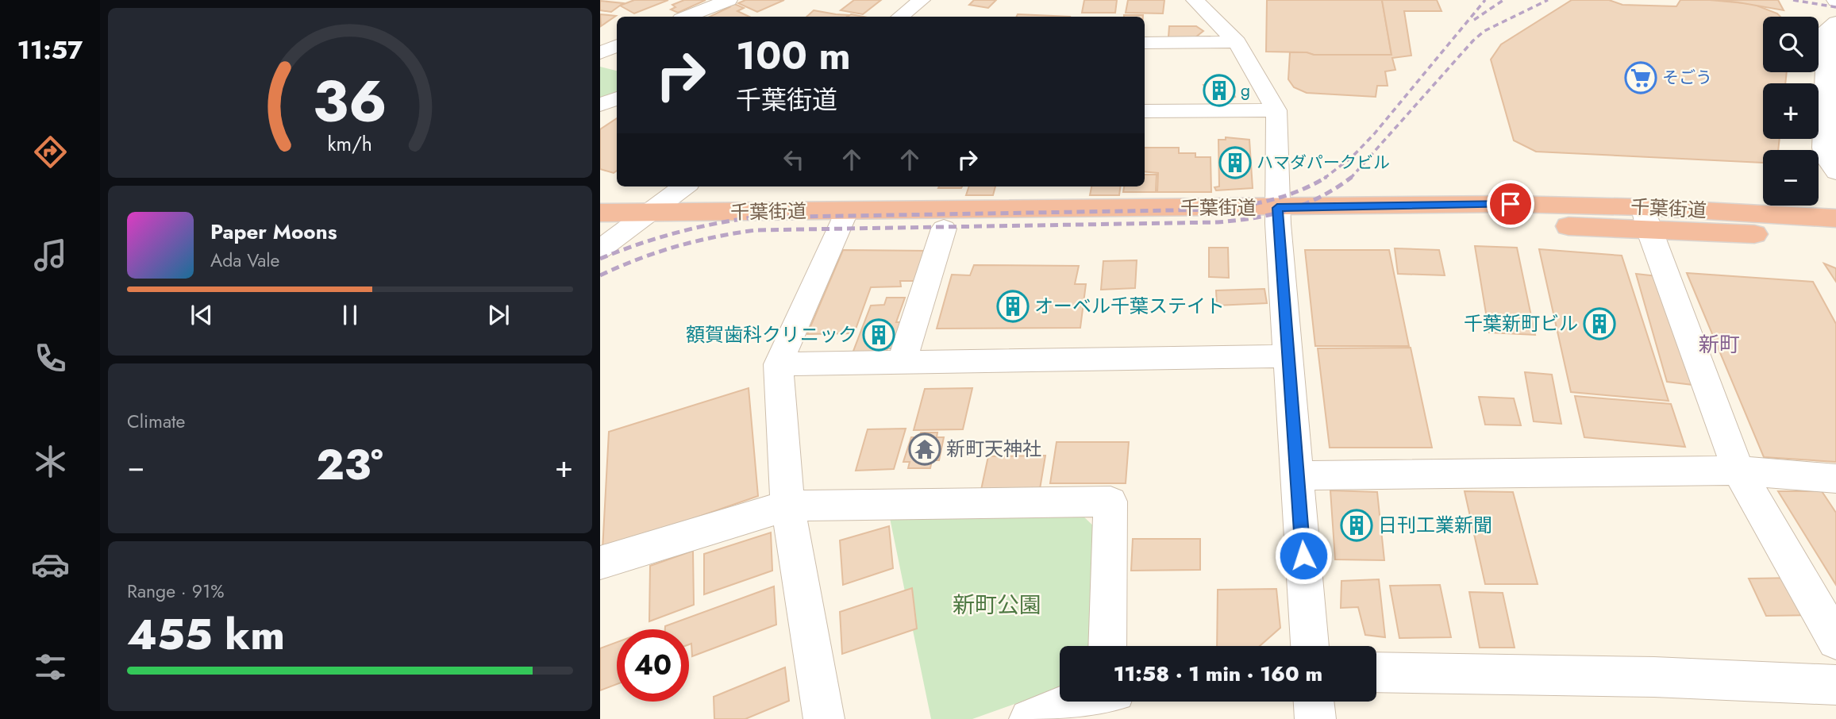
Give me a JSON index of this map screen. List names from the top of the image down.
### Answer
{
  "streets": {
    "highway": ["千葉街道"]
  },
  "districts": ["新町"],
  "parks": ["新町公園"],
  "places": {
    "supermarket": ["そごう"],
    "building": [
      "g",
      "ハマダパークビル",
      "オーベル千葉ステイト",
      "千葉新町ビル",
      "額賀歯科クリニック",
      "日刊工業新聞"
    ],
    "temple": ["新町天神社"]
  },
  "page": {
    "tabs": "11:57",
    "map_buttons": ["+", "−"],
    "turn": ["100 m", "千葉街道"],
    "song": ["Paper Moons", "Ada Vale"],
    "tile": [
      "Climate",
      ["Range · 91%", "455 km"]
    ],
    "heat": ["−", "23°", "+"],
    "limit": "40",
    "trip": "11:58 · 1 min · 160 m",
    "gauge": ["36", "km/h"]
  }
}
